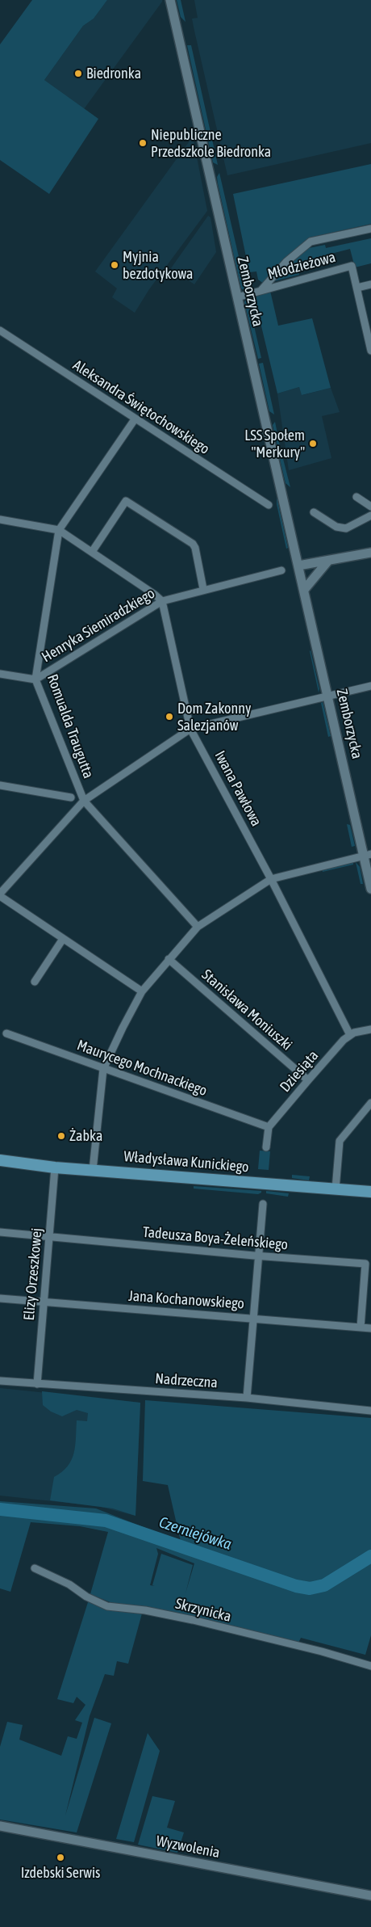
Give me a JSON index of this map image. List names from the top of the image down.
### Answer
{
  "streets": {
    "main road": ["Władysława Kunickiego"],
    "street": [
      "Młodzieżowa",
      "Zemborzycka",
      "Aleksandra Świętochowskiego",
      "Henryka Siemiradzkiego",
      "Romualda Traugutta",
      "Iwana Pawłowa",
      "Stanisława Moniuszki",
      "Maurycego Mochnackiego",
      "Dziesiąta",
      "Tadeusza Boya-Żeleńskiego",
      "Elizy Orzeszkowej",
      "Jana Kochanowskiego",
      "Nadrzeczna",
      "Skrzynicka",
      "Wyzwolenia"
    ]
  },
  "crossings": [
    ["Młodzieżowa", "Zemborzycka"],
    ["Aleksandra Świętochowskiego", "Romualda Traugutta"],
    ["Henryka Siemiradzkiego", "Romualda Traugutta"],
    ["Henryka Siemiradzkiego", "Iwana Pawłowa"],
    ["Iwana Pawłowa", "Dziesiąta"],
    ["Stanisława Moniuszki", "Dziesiąta"],
    ["Maurycego Mochnackiego", "Dziesiąta"],
    ["Władysława Kunickiego", "Elizy Orzeszkowej"],
    ["Tadeusza Boya-Żeleńskiego", "Elizy Orzeszkowej"],
    ["Tadeusza Boya-Żeleńskiego", "Jana Kochanowskiego"],
    ["Elizy Orzeszkowej", "Jana Kochanowskiego"],
    ["Elizy Orzeszkowej", "Nadrzeczna"]
  ],
  "water": ["Czerniejówka"],
  "places": [
    "Biedronka",
    "Niepubliczne Przedszkole Biedronka",
    "Myjnia bezdotykowa",
    "LSS Społem \"Merkury\"",
    "Dom Zakonny Salezjanów",
    "Żabka",
    "Izdebski Serwis"
  ]
}
